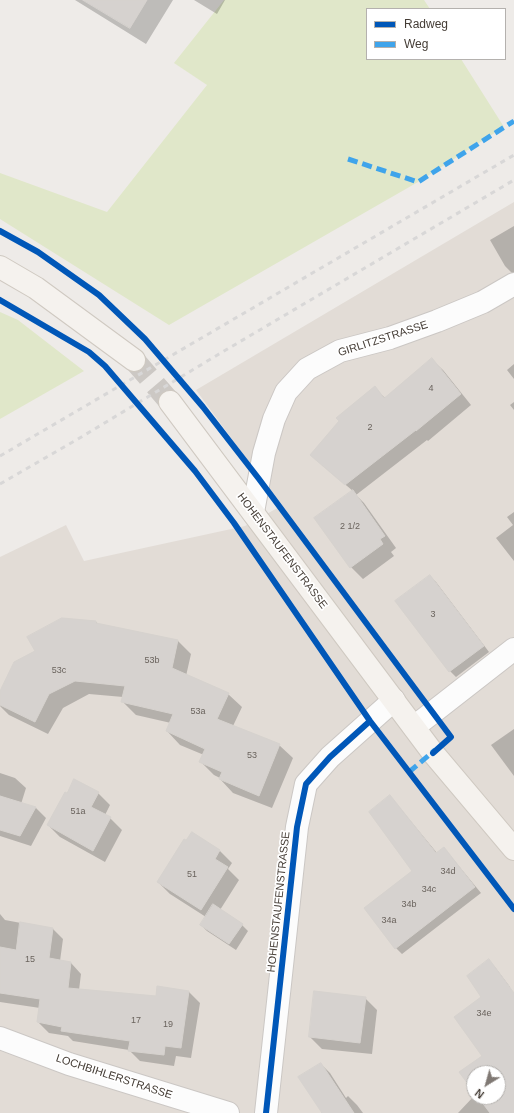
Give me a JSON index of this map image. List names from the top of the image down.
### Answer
{
  "streets": {
    "main road": ["HOHENSTAUFENSTRASSE"],
    "street": ["GIRLITZSTRASSE", "LOCHBIHLERSTRASSE"]
  },
  "crossings": [
    ["GIRLITZSTRASSE", "HOHENSTAUFENSTRASSE"]
  ],
  "house_numbers": [
    "4",
    "2",
    "2 1/2",
    "3",
    "53b",
    "53c",
    "53a",
    "53",
    "51a",
    "34d",
    "51",
    "34c",
    "34b",
    "34a",
    "15",
    "34e",
    "17",
    "19"
  ],
  "legend": ["Radweg", "Weg"],
  "north": "bottom left"
}
